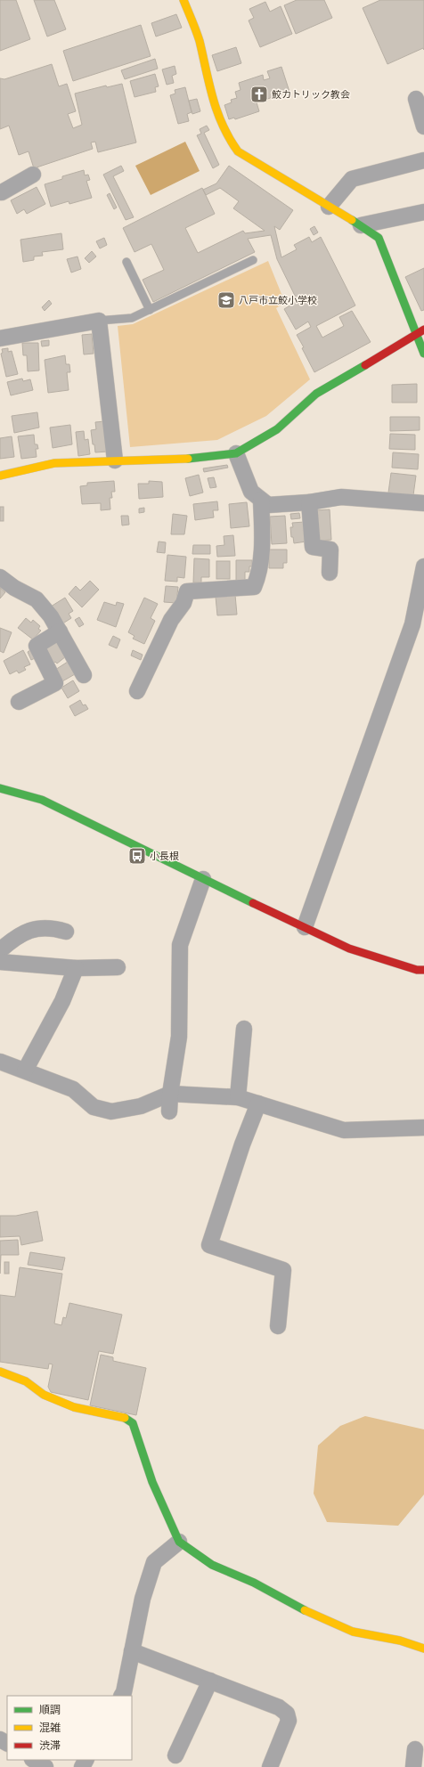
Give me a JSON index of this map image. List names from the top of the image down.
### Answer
{
  "places": {
    "church": ["鮫カトリック教会"],
    "school or university": ["八戸市立鮫小学校"],
    "bus stop": ["小長根"]
  },
  "legend": ["順調", "混雑", "渋滞"]
}
